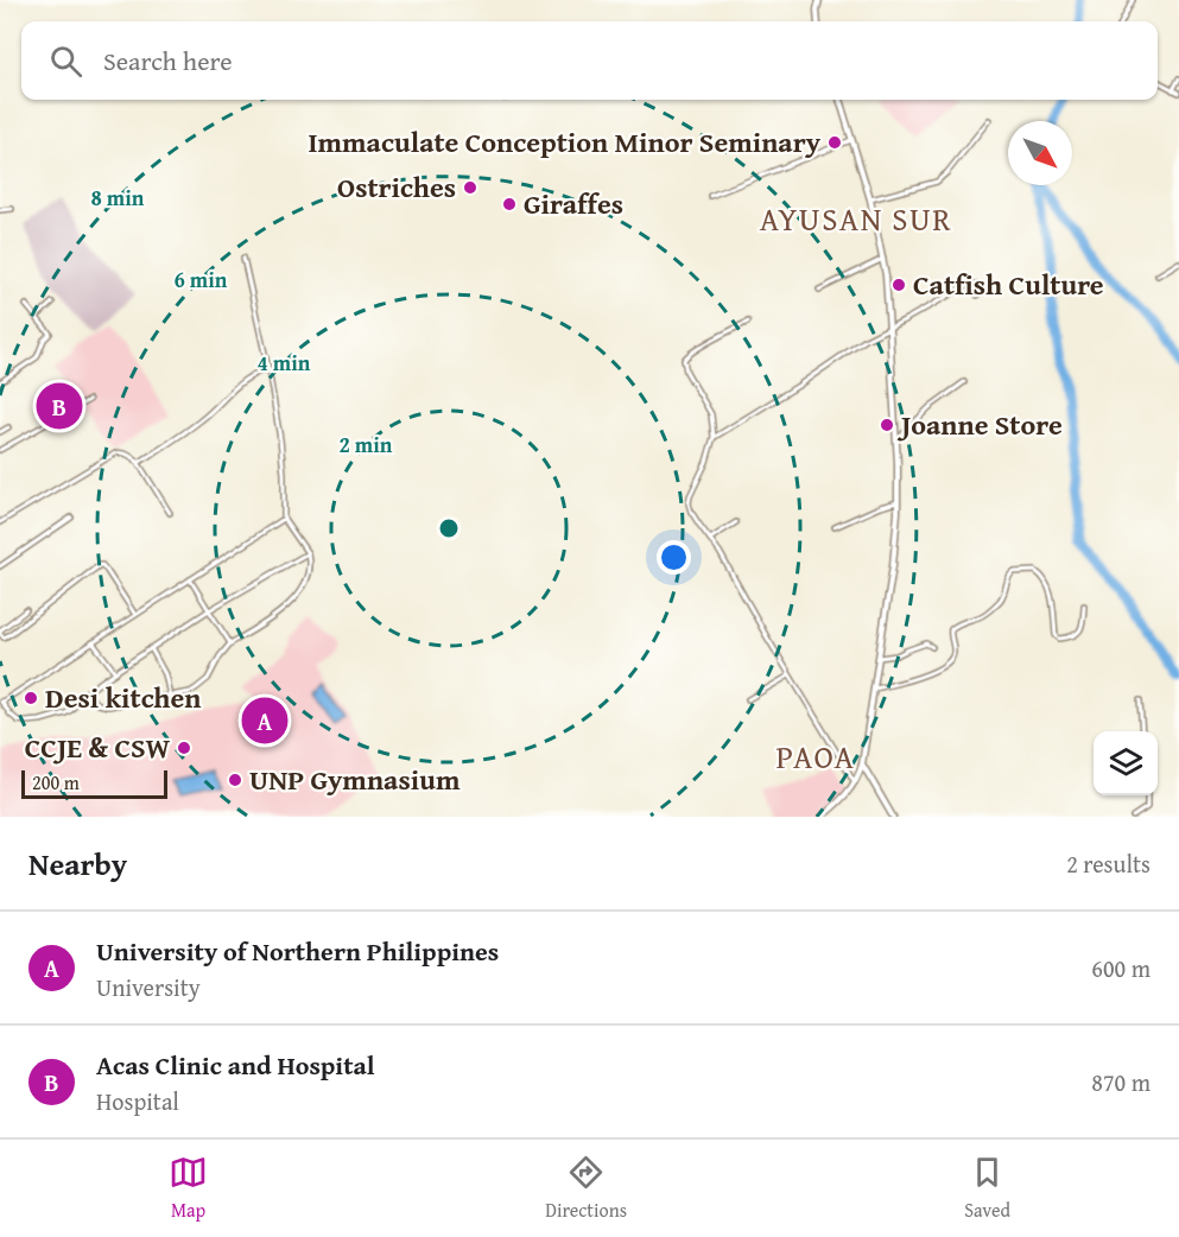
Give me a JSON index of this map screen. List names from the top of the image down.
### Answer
{
  "districts": ["AYUSAN SUR", "PAOA"],
  "places": [
    "Immaculate Conception Minor Seminary",
    "Ostriches",
    "Giraffes",
    "Catfish Culture",
    "Joanne Store",
    "Desi kitchen",
    "CCJE & CSW",
    "UNP Gymnasium"
  ],
  "scale_bar": "200 m",
  "north": "bottom right",
  "page": {
    "search": "Search here",
    "pins": ["B", "A"],
    "scale": "200 m",
    "heading": ["Nearby", "2 results"],
    "list": [
      {
        "mark": "A",
        "name": "University of Northern Philippines",
        "note": "University",
        "value": "600 m"
      },
      {
        "mark": "B",
        "name": "Acas Clinic and Hospital",
        "note": "Hospital",
        "value": "870 m"
      }
    ],
    "nav": ["Map", "Directions", "Saved"]
  },
  "rings": [
    "8 min",
    "6 min",
    "4 min",
    "2 min"
  ]
}
